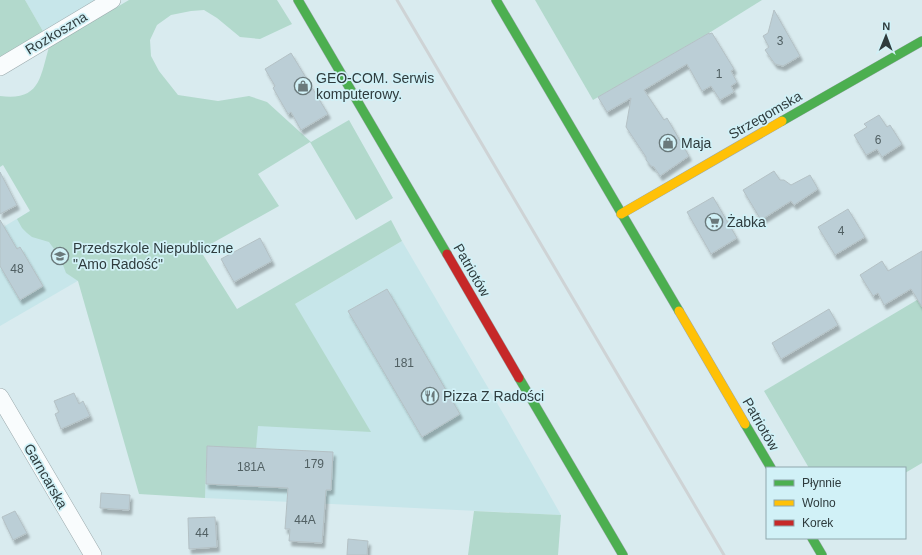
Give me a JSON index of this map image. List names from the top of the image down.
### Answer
{
  "streets": {
    "main road": ["Strzegomska", "Patriotów"],
    "street": ["Rozkoszna", "Garncarska"]
  },
  "crossings": [
    ["Strzegomska", "Patriotów"]
  ],
  "places": {
    "shop": ["GEO-COM. Serwis komputerowy.", "Maja"],
    "supermarket": ["Żabka"],
    "school or university": ["Przedszkole Niepubliczne \"Amo Radość\""],
    "restaurant": ["Pizza Z Radości"]
  },
  "house_numbers": [
    "3",
    "1",
    "6",
    "4",
    "48",
    "181",
    "179",
    "181A",
    "44A",
    "44"
  ],
  "legend": ["Płynnie", "Wolno", "Korek"],
  "north": "top"
}
